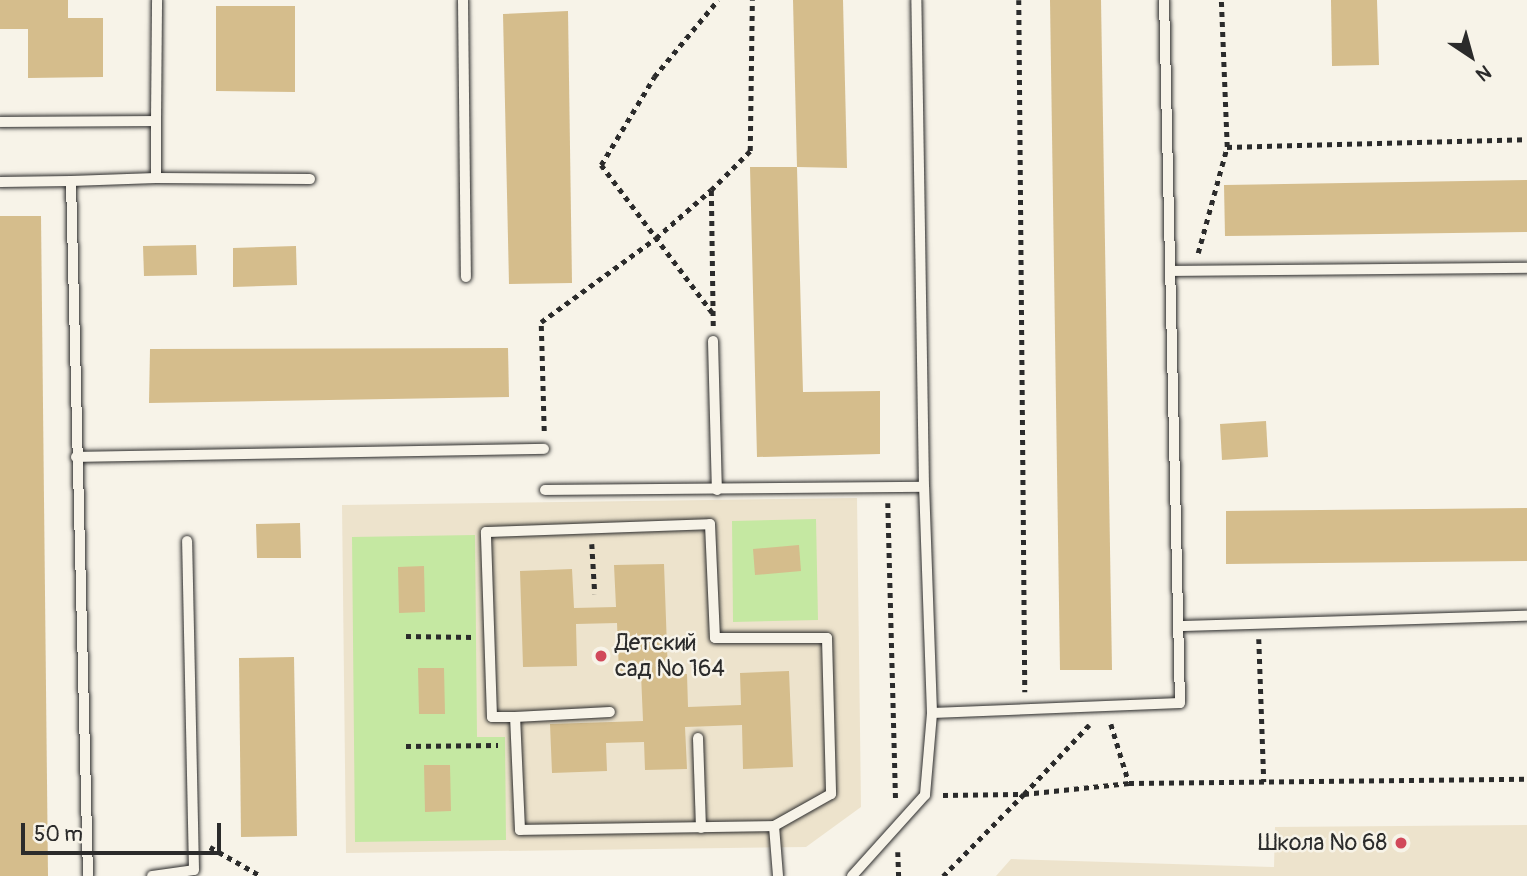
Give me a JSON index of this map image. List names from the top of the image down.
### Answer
{
  "places": ["Детский сад № 164", "Школа № 68"],
  "scale_bar": "50 m",
  "north": "bottom right"
}
